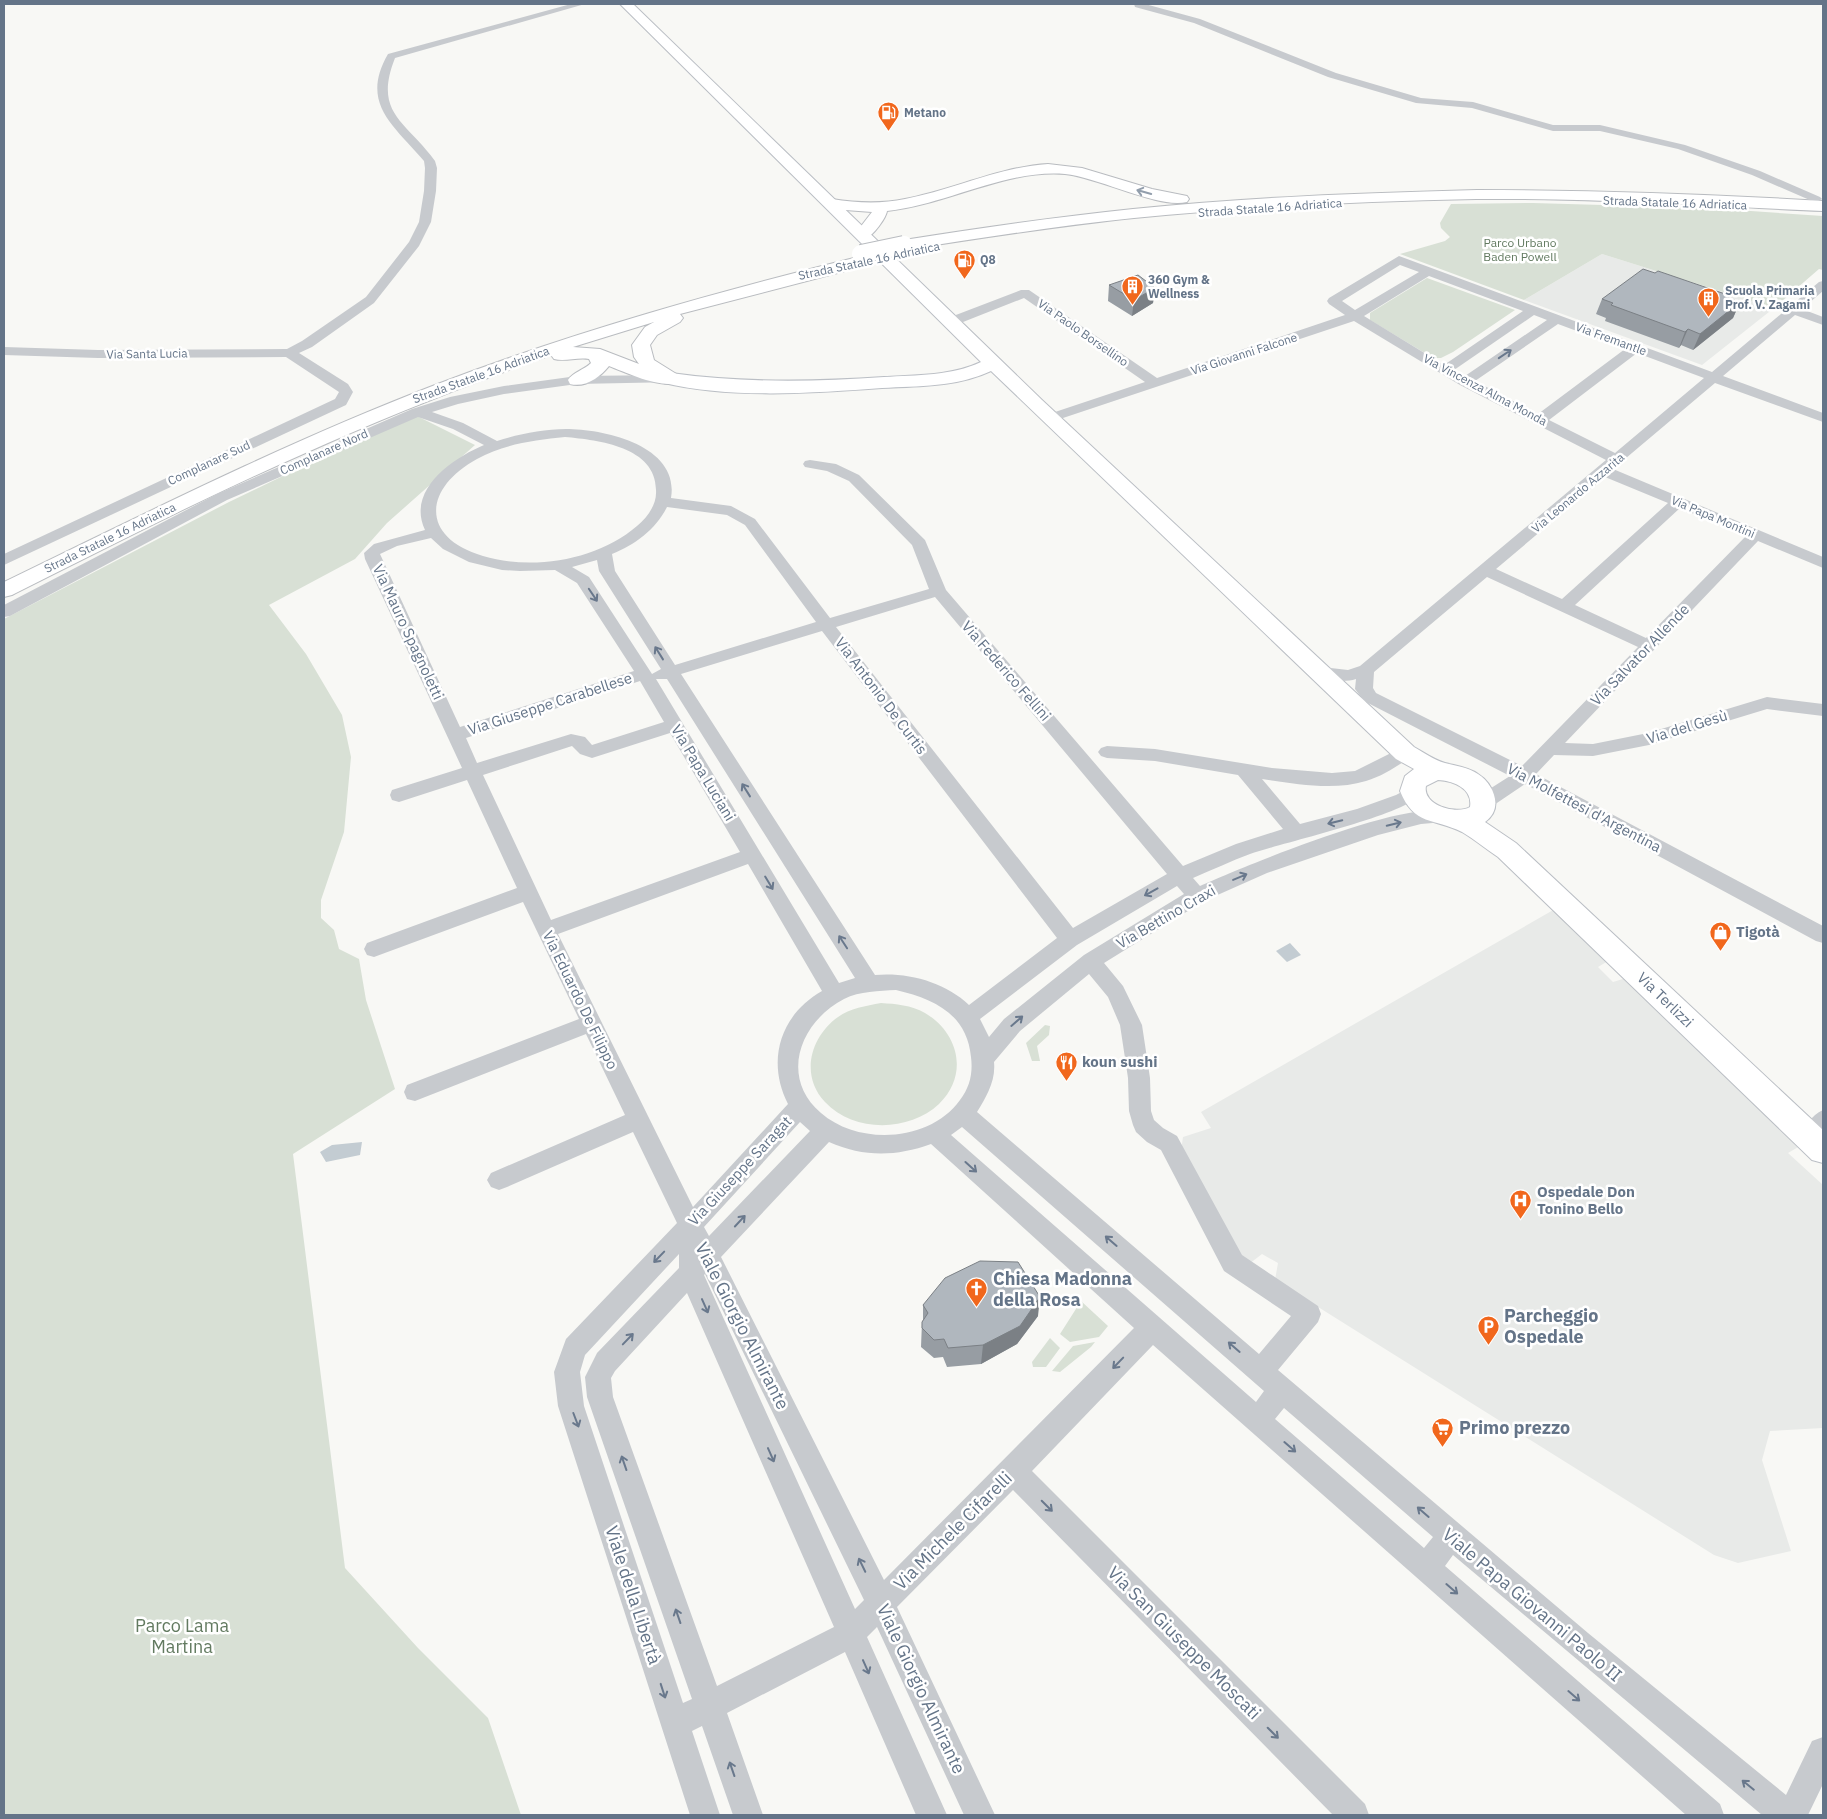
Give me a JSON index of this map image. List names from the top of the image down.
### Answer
{
  "streets": {
    "main road": ["Strada Statale 16 Adriatica", "Via Terlizzi"],
    "street": [
      "Via Paolo Borsellino",
      "Via Fremantle",
      "Via Santa Lucia",
      "Via Giovanni Falcone",
      "Via Vincenza Alma Monda",
      "Complanare Nord",
      "Complanare Sud",
      "Via Leonardo Azzarita",
      "Via Papa Montini",
      "Via Mauro Spagnoletti",
      "Via Salvator Allende",
      "Via Federico Fellini",
      "Via Antonio De Curtis",
      "Via Giuseppe Carabellese",
      "Via del Gesù",
      "Via Papa Luciani",
      "Via Molfettesi d'Argentina",
      "Via Bettino Craxi",
      "Via Eduardo De Filippo",
      "Via Giuseppe Saragat",
      "Viale Giorgio Almirante",
      "Via Michele Cifarelli",
      "Viale della Libertà",
      "Viale Papa Giovanni Paolo II",
      "Via San Giuseppe Moscati"
    ]
  },
  "crossings": [
    ["Via Paolo Borsellino", "Via Giovanni Falcone"],
    ["Via Fremantle", "Via Giovanni Falcone"],
    ["Via Fremantle", "Via Vincenza Alma Monda"],
    ["Via Fremantle", "Via Leonardo Azzarita"],
    ["Via Santa Lucia", "Complanare Sud"],
    ["Via Giovanni Falcone", "Via Vincenza Alma Monda"],
    ["Via Vincenza Alma Monda", "Via Leonardo Azzarita"],
    ["Via Leonardo Azzarita", "Via Papa Montini"],
    ["Via Leonardo Azzarita", "Via Molfettesi d'Argentina"],
    ["Via Papa Montini", "Via Salvator Allende"],
    ["Via Mauro Spagnoletti", "Via Giuseppe Carabellese"],
    ["Via Mauro Spagnoletti", "Via Eduardo De Filippo"],
    ["Via Salvator Allende", "Via del Gesù"],
    ["Via Salvator Allende", "Via Molfettesi d'Argentina"],
    ["Via Salvator Allende", "Via Bettino Craxi"],
    ["Via Salvator Allende", "Via Terlizzi"],
    ["Via Federico Fellini", "Via Giuseppe Carabellese"],
    ["Via Federico Fellini", "Via Bettino Craxi"],
    ["Via Antonio De Curtis", "Via Giuseppe Carabellese"],
    ["Via Antonio De Curtis", "Via Bettino Craxi"],
    ["Via Giuseppe Carabellese", "Via Papa Luciani"],
    ["Via Bettino Craxi", "Via Terlizzi"],
    ["Via Eduardo De Filippo", "Via Giuseppe Saragat"],
    ["Via Eduardo De Filippo", "Viale Giorgio Almirante"],
    ["Via Giuseppe Saragat", "Viale Giorgio Almirante"],
    ["Via Giuseppe Saragat", "Viale della Libertà"],
    ["Viale Giorgio Almirante", "Via Michele Cifarelli"],
    ["Via Michele Cifarelli", "Viale della Libertà"],
    ["Via Michele Cifarelli", "Via San Giuseppe Moscati"]
  ],
  "one_way": ["Via San Giuseppe Moscati"],
  "parks": ["Parco Urbano Baden Powell", "Parco Lama Martina"],
  "places": {
    "fuel station": ["Metano", "Q8"],
    "building": ["360 Gym & Wellness", "Scuola Primaria Prof. V. Zagami"],
    "shop": ["Tigotà"],
    "restaurant": ["koun sushi"],
    "hospital": ["Ospedale Don Tonino Bello"],
    "church": ["Chiesa Madonna della Rosa"],
    "parking": ["Parcheggio Ospedale"],
    "supermarket": ["Primo prezzo"]
  }
}
